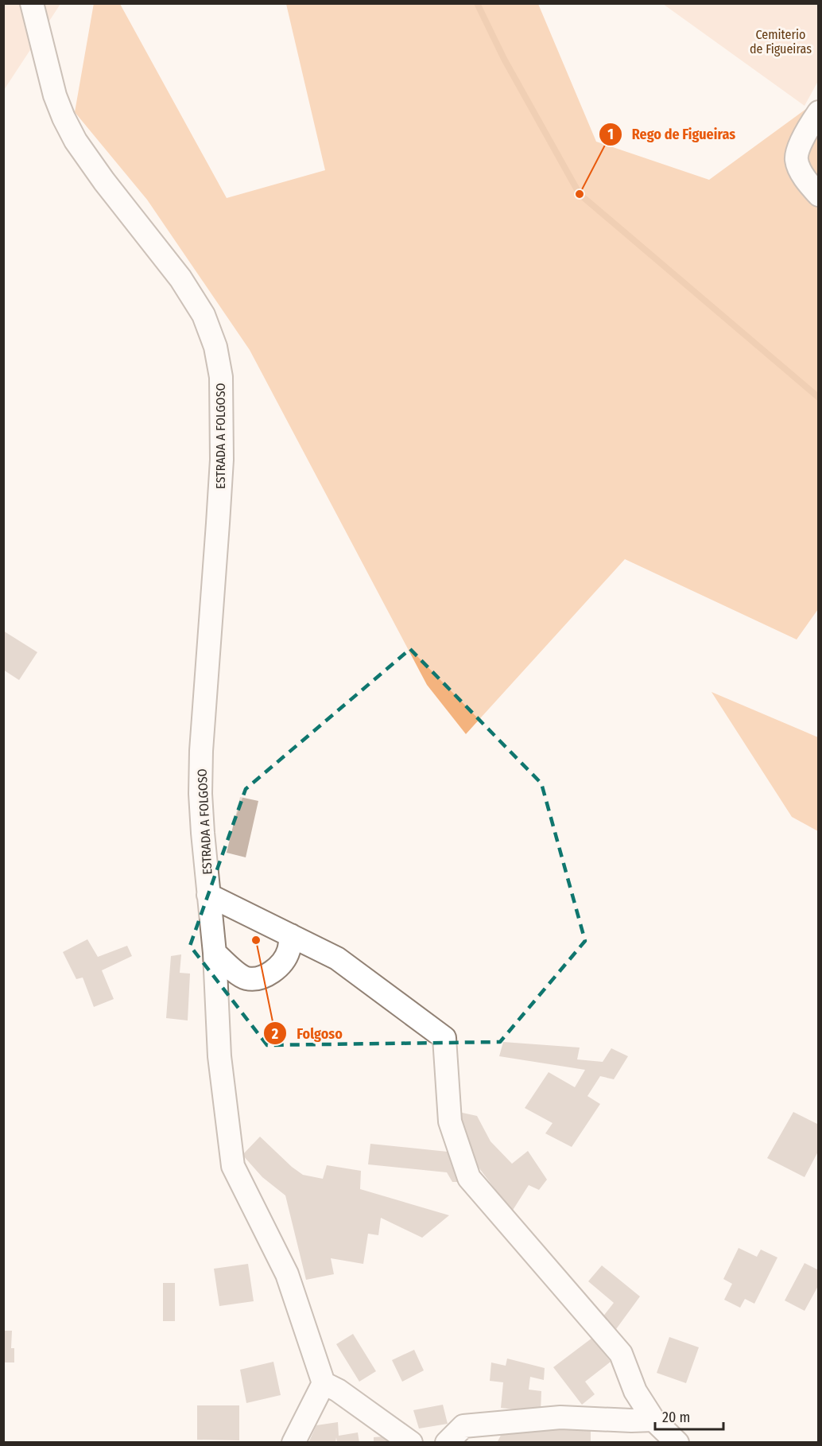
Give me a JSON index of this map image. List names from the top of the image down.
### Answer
{
  "streets": {
    "street": ["ESTRADA A FOLGOSO"]
  },
  "parks": ["Cemiterio de Figueiras"],
  "places": ["Rego de Figueiras", "Folgoso"],
  "scale_bar": "20 m"
}
